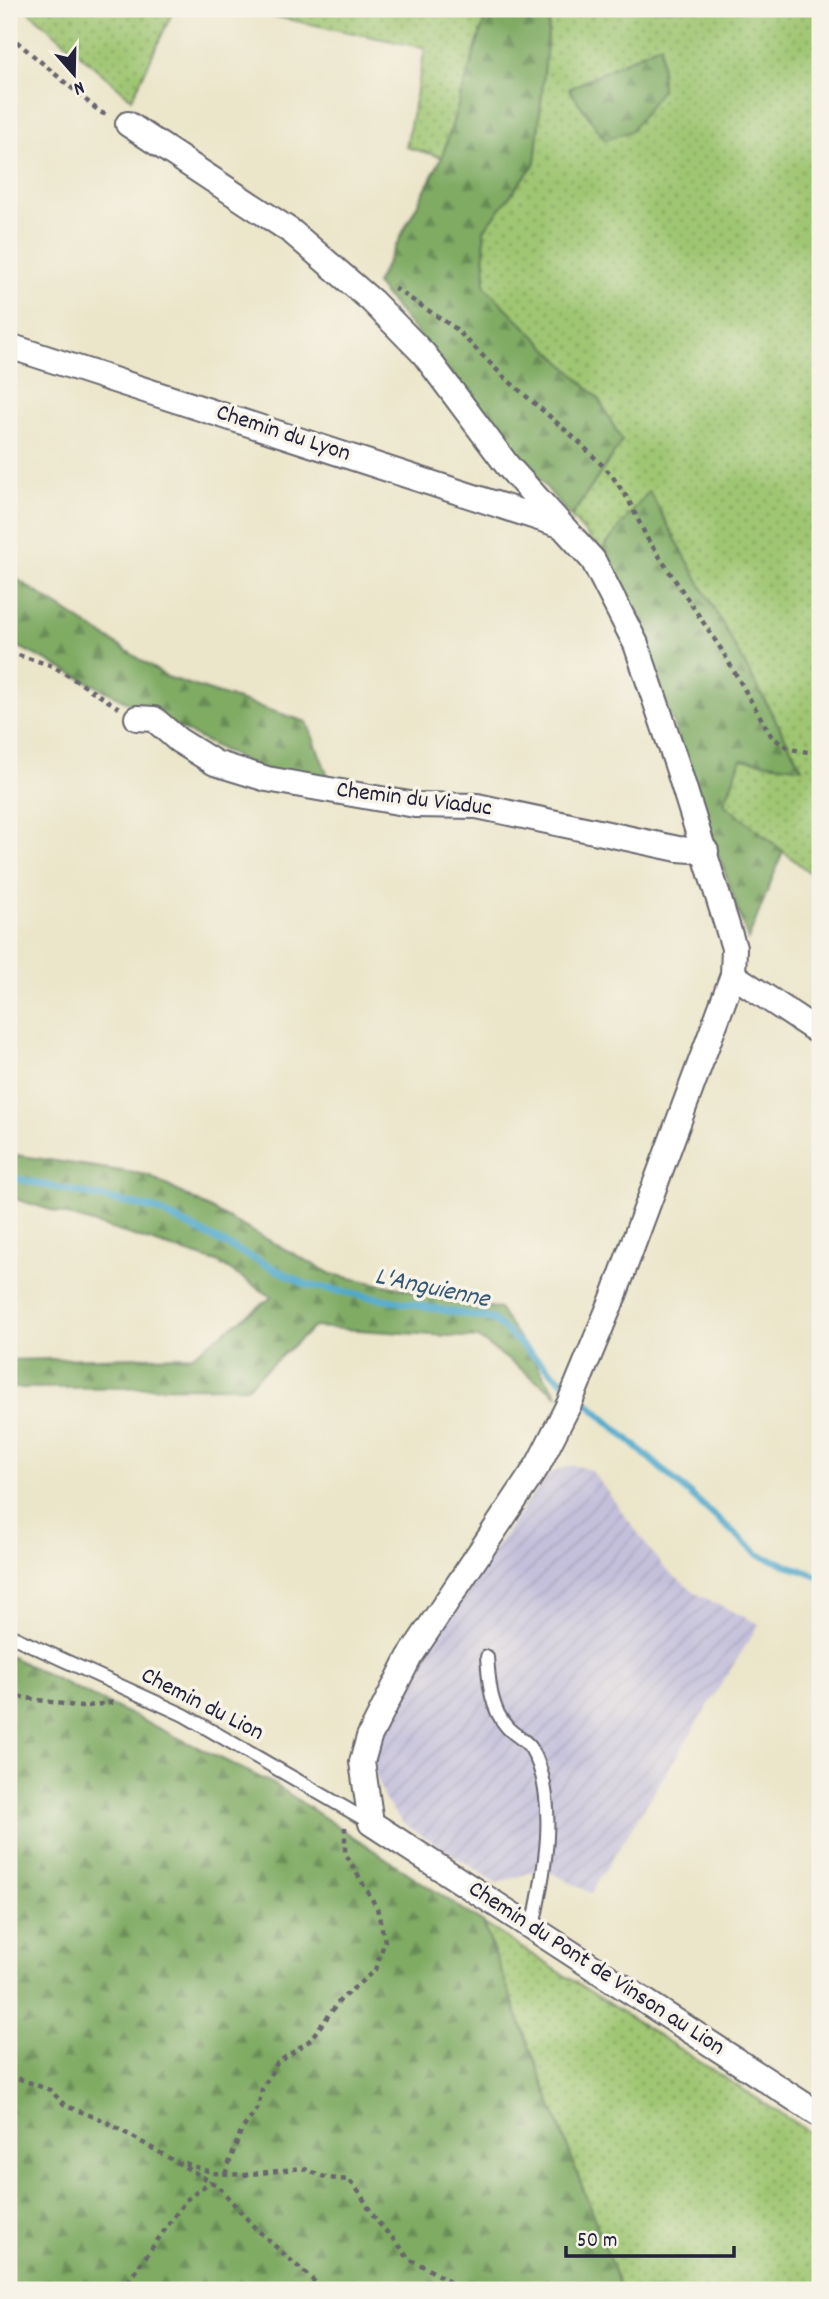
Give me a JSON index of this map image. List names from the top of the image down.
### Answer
{
  "streets": {
    "street": ["Chemin du Lyon", "Chemin du Viaduc", "Chemin du Pont de Vinson au Lion"],
    "lane": ["Chemin du Lion"]
  },
  "crossings": [
    ["Chemin du Lion", "Chemin du Pont de Vinson au Lion"]
  ],
  "water": ["L'Anguienne"],
  "scale_bar": "50 m",
  "north": "bottom"
}
